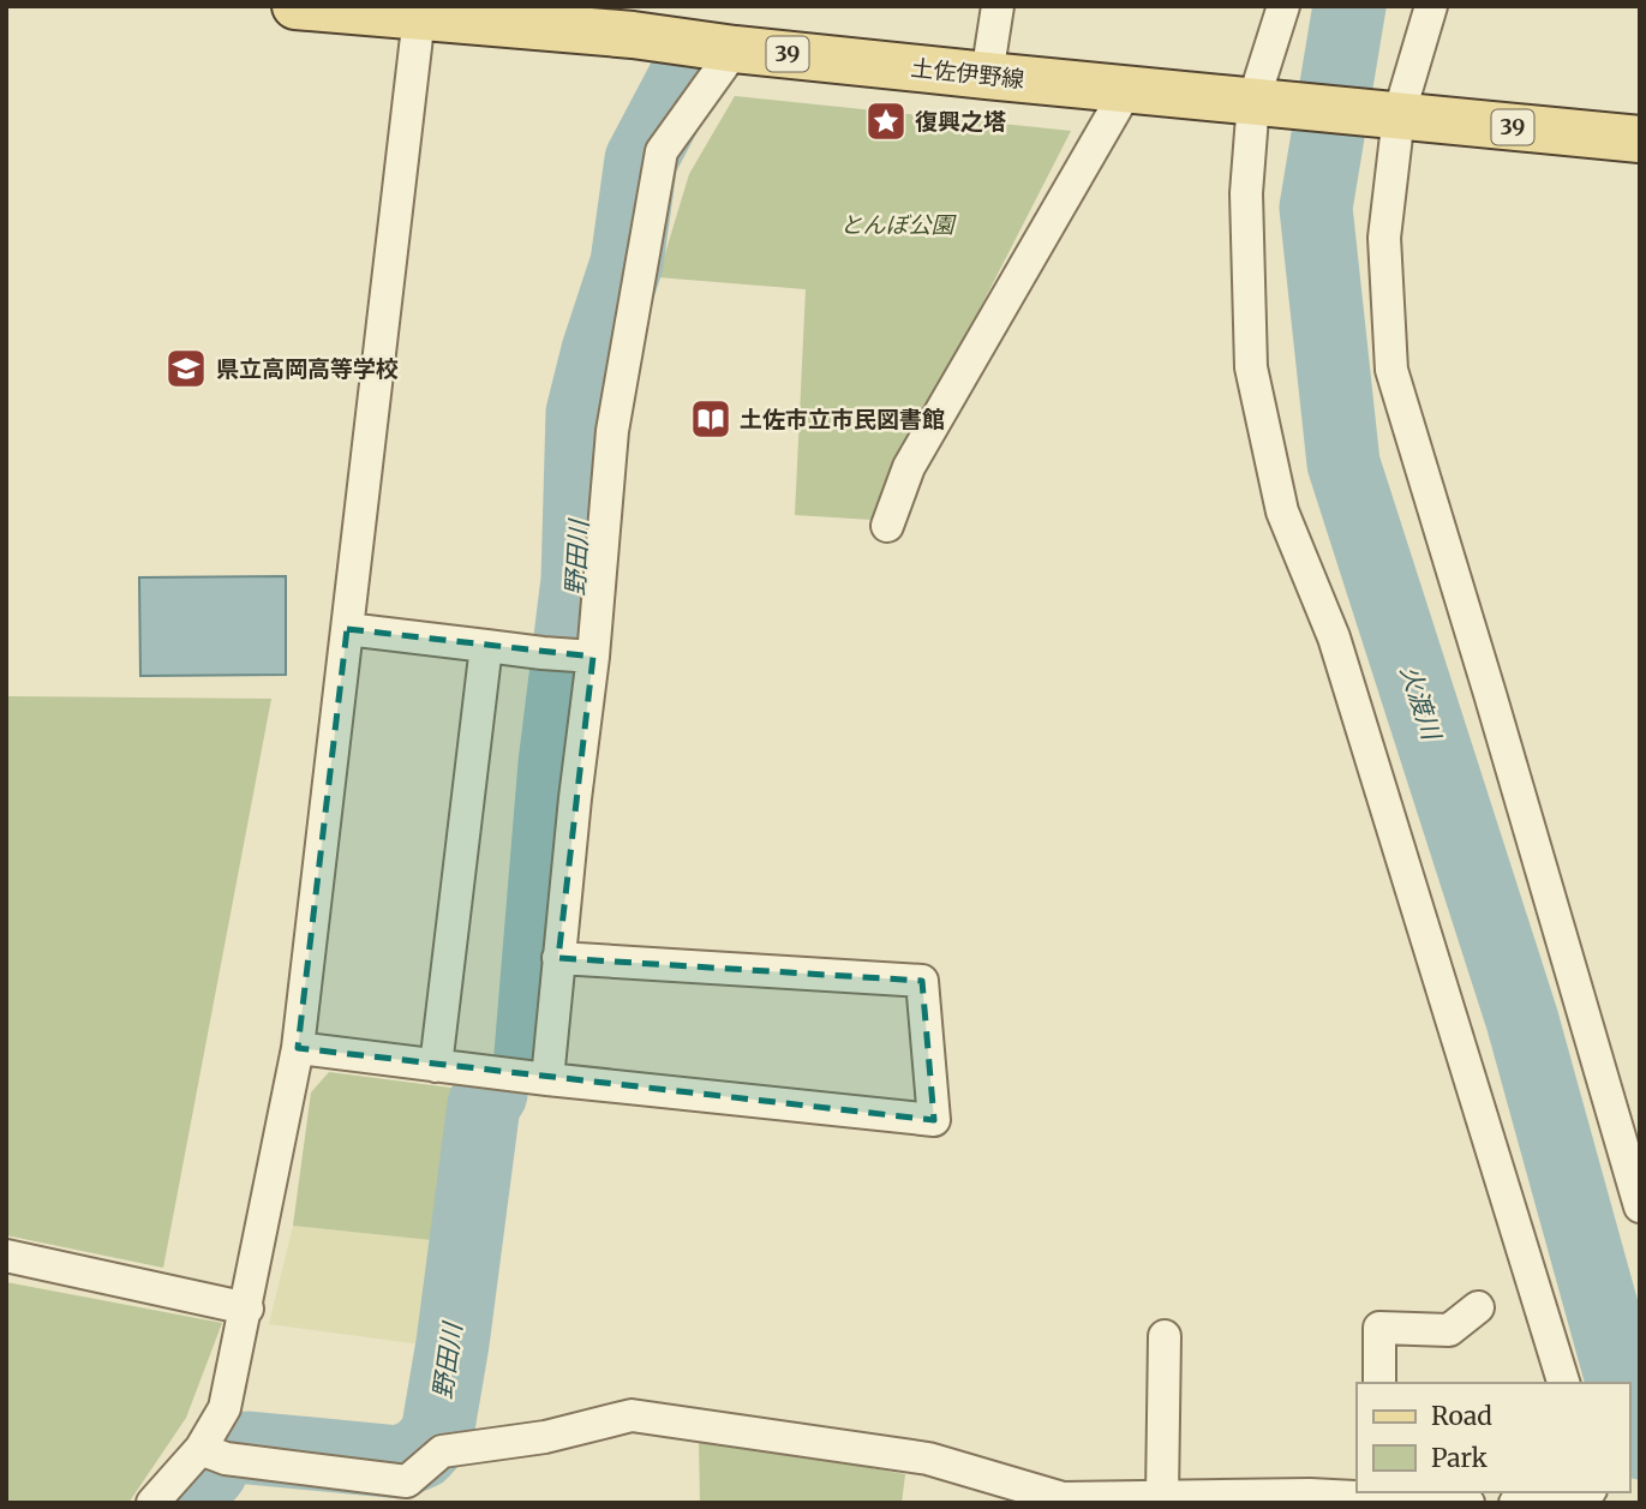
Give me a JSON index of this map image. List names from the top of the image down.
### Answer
{
  "streets": {
    "main road": ["39", "土佐伊野線"]
  },
  "water": ["野田川", "火渡川"],
  "parks": ["とんぼ公園"],
  "places": {
    "place": ["復興之塔"],
    "school or university": ["県立高岡高等学校"],
    "library": ["土佐市立市民図書館"]
  },
  "legend": ["Road", "Park"]
}
